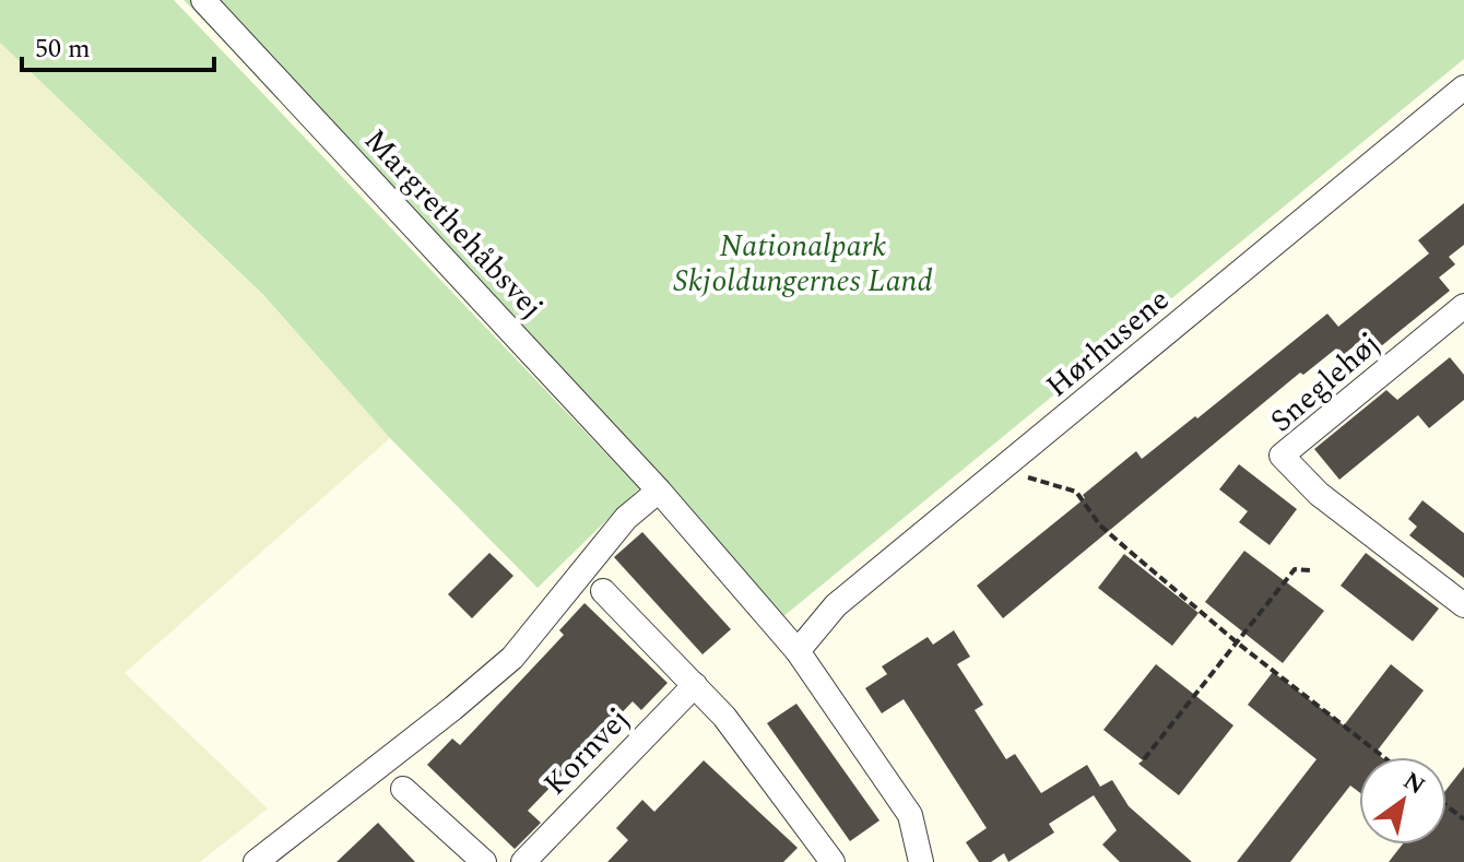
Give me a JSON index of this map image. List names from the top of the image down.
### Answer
{
  "streets": {
    "street": [
      "Margrethehåbsvej",
      "Hørhusene",
      "Sneglehøj",
      "Kornvej"
    ]
  },
  "crossings": [
    ["Margrethehåbsvej", "Hørhusene"]
  ],
  "parks": ["Nationalpark Skjoldungernes Land"],
  "scale_bar": "50 m",
  "north": "top right"
}
